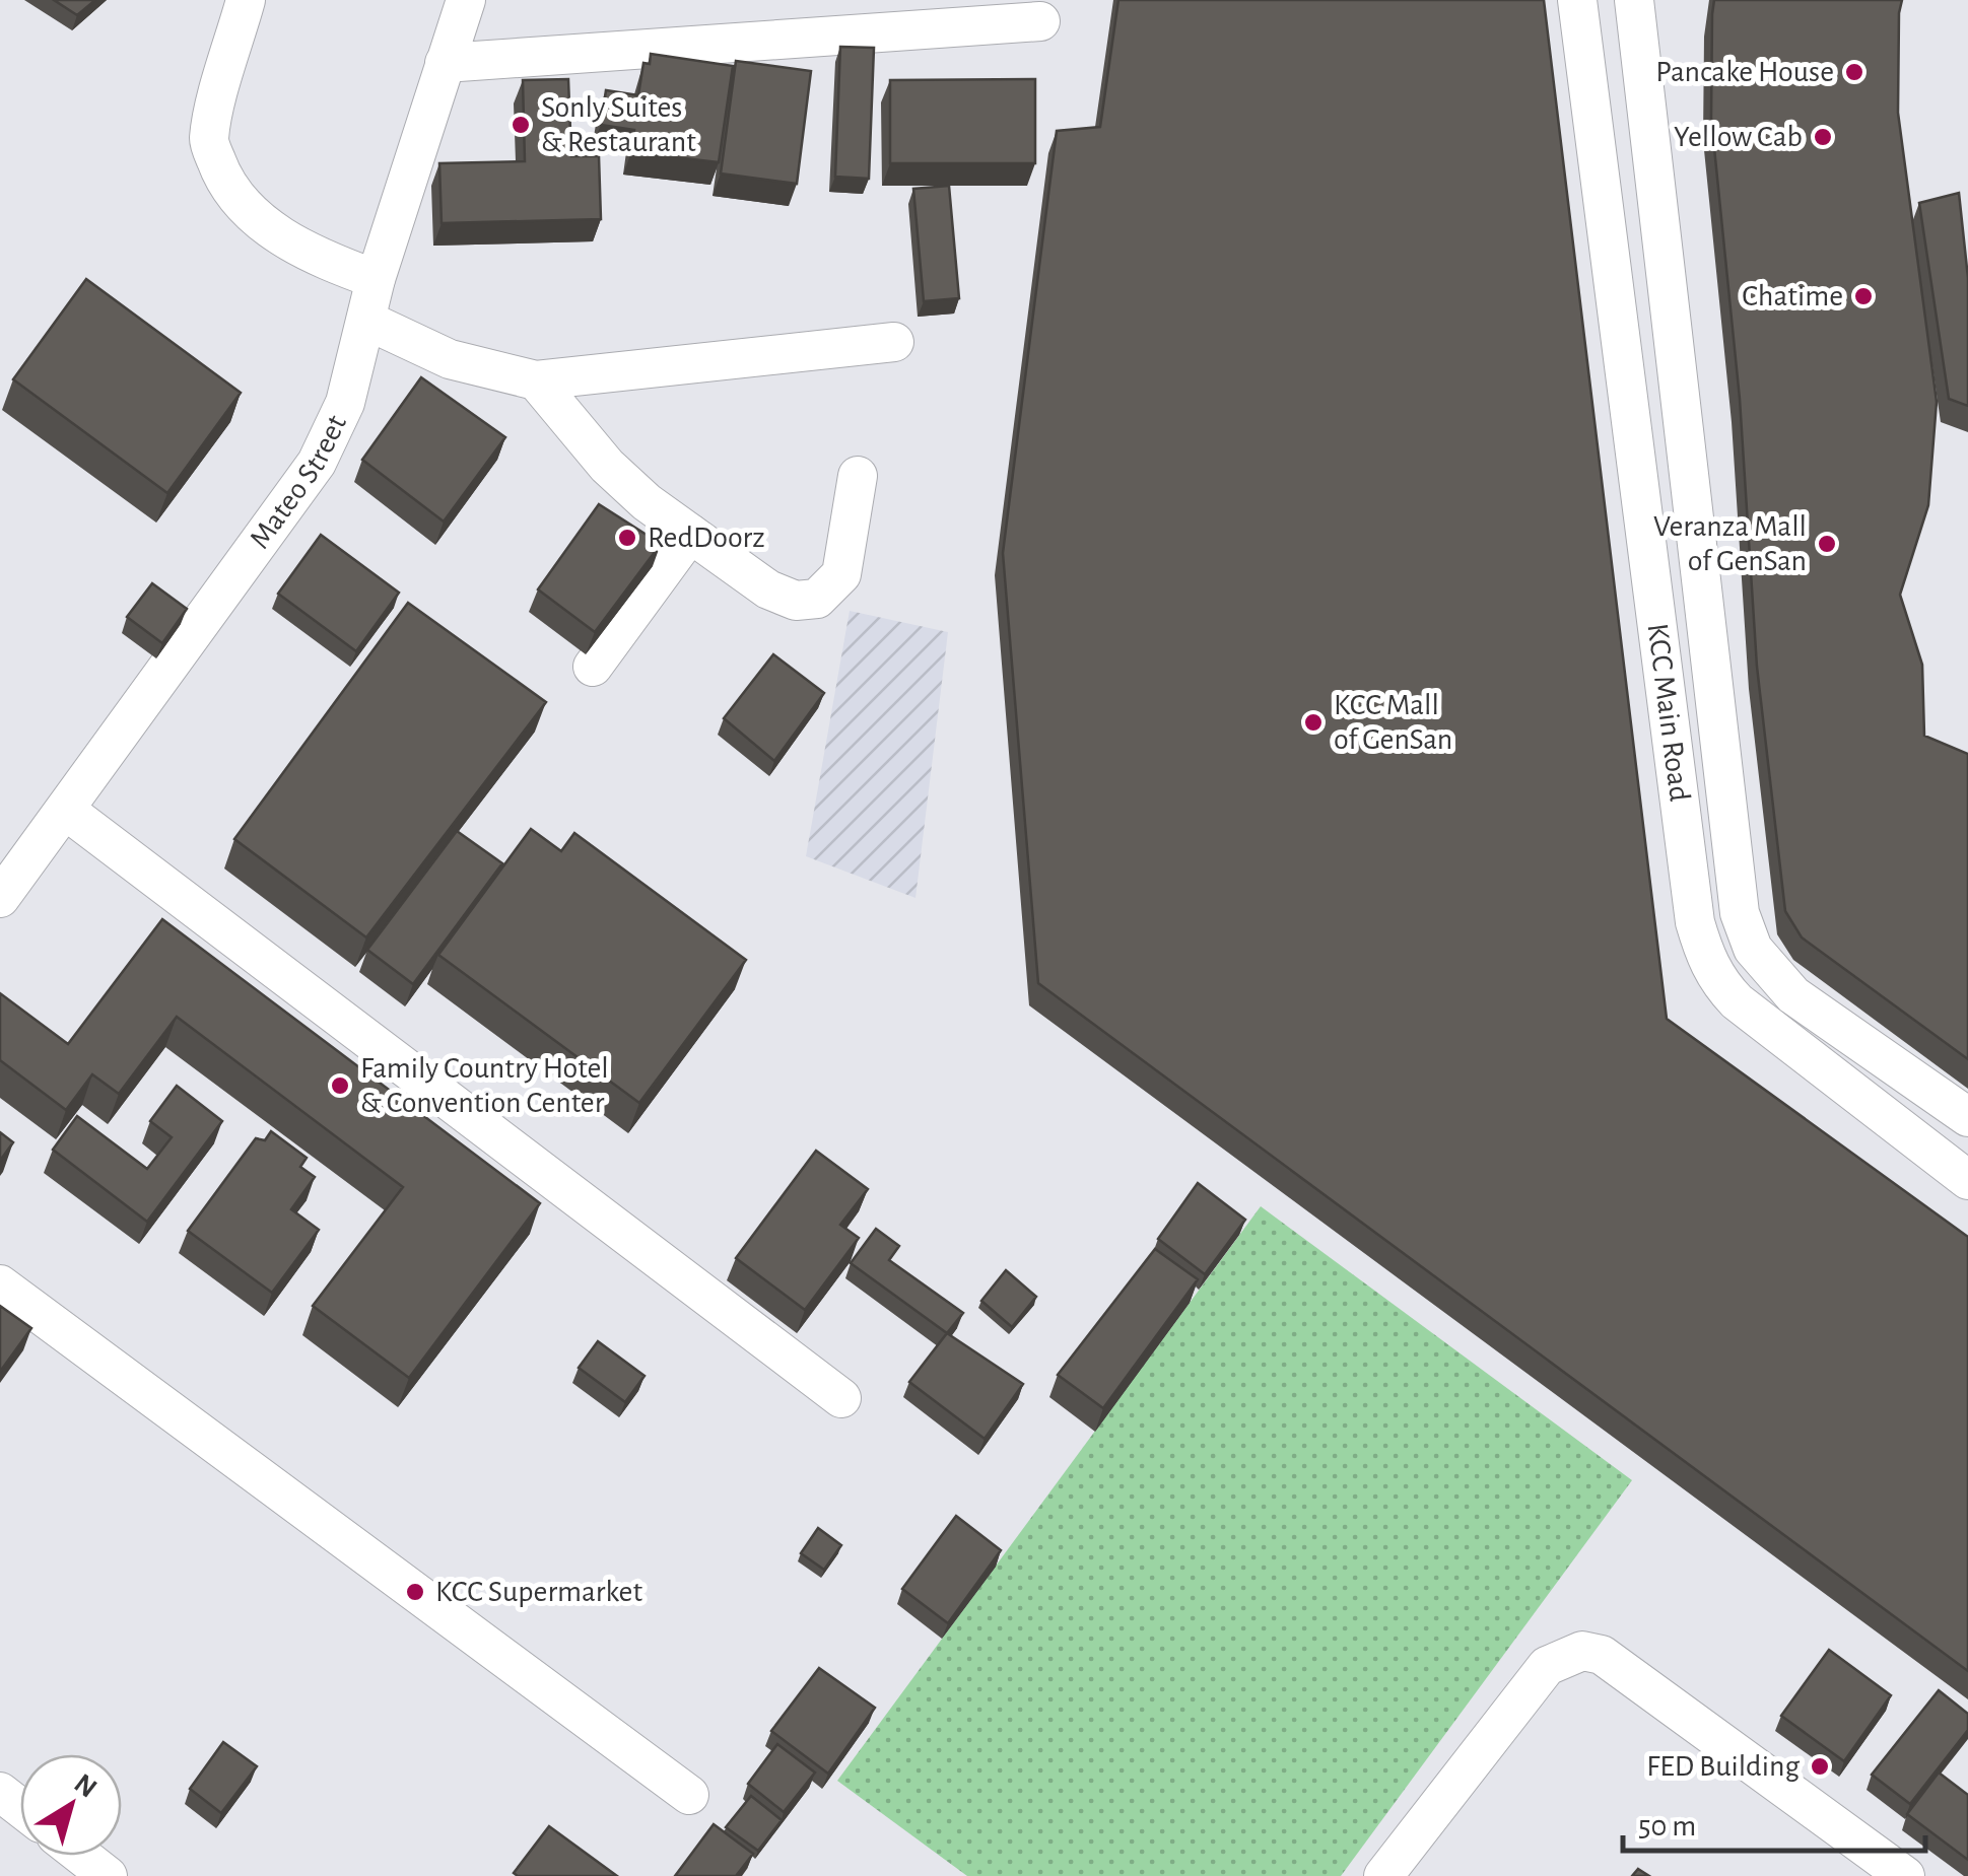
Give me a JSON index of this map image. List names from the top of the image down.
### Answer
{
  "streets": {
    "street": ["Mateo Street", "KCC Main Road"]
  },
  "places": [
    "Pancake House",
    "Sonly Suites & Restaurant",
    "Yellow Cab",
    "Chatime",
    "RedDoorz",
    "Veranza Mall of GenSan",
    "KCC Mall of GenSan",
    "Family Country Hotel & Convention Center",
    "KCC Supermarket",
    "FED Building"
  ],
  "scale_bar": "50 m",
  "north": "top right"
}
